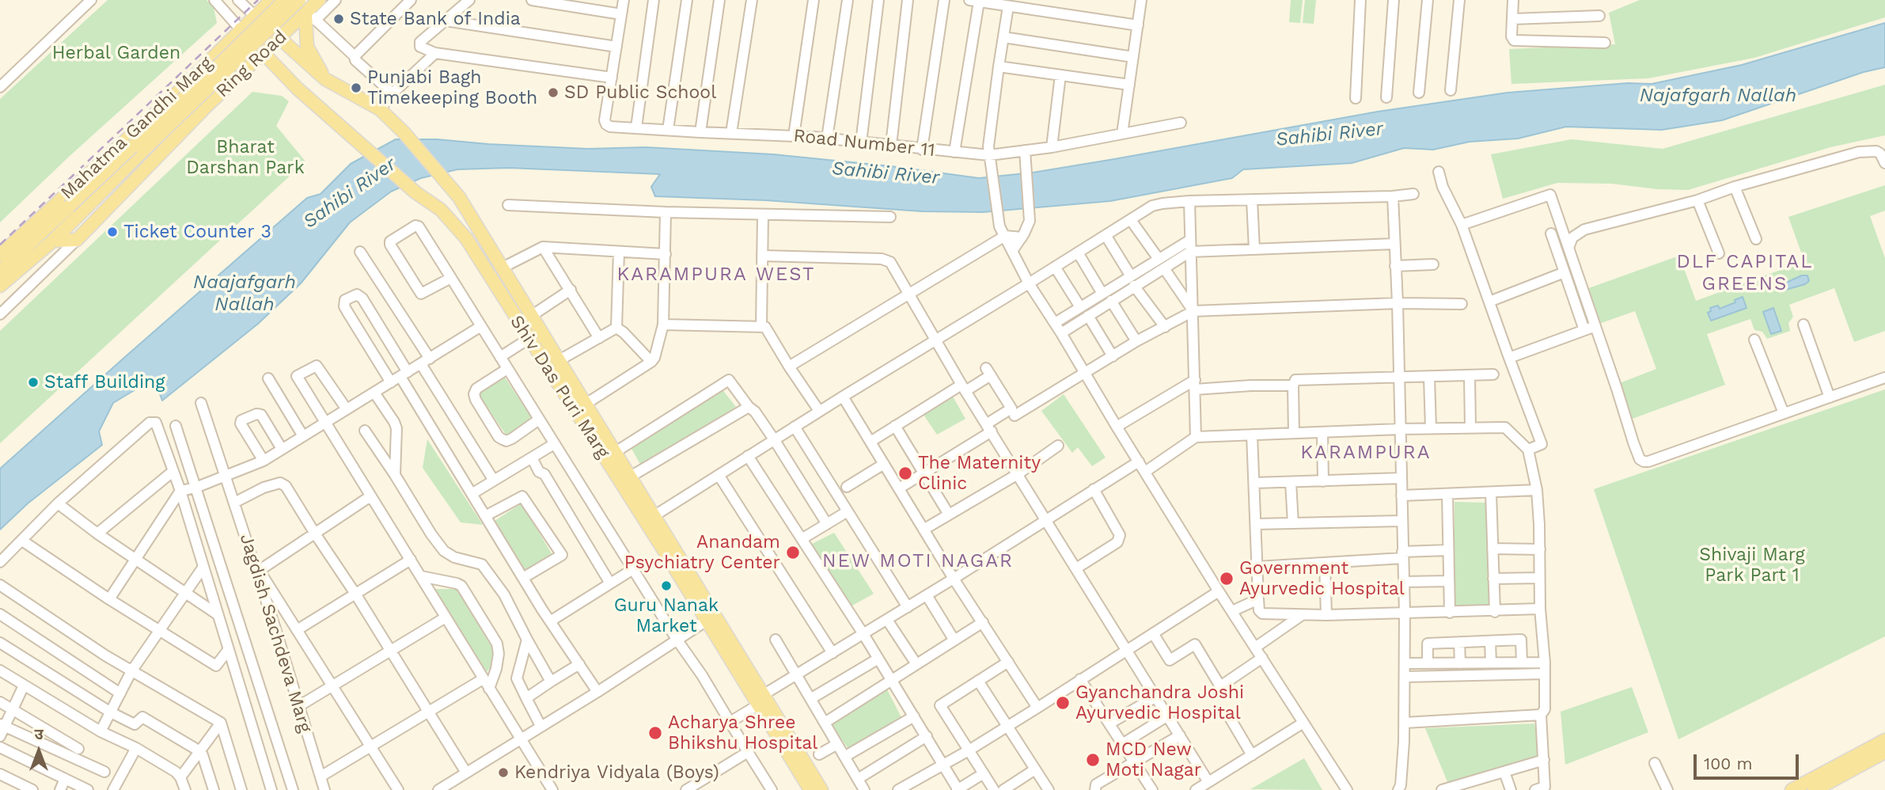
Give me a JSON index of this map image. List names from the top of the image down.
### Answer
{
  "streets": {
    "main road": ["Ring Road", "Mahatma Gandhi Marg", "Shiv Das Puri Marg"],
    "street": ["Road Number 11", "Jagdish Sachdeva Marg"]
  },
  "crossings": [
    ["Ring Road", "Mahatma Gandhi Marg"],
    ["Ring Road", "Shiv Das Puri Marg"],
    ["Mahatma Gandhi Marg", "Shiv Das Puri Marg"]
  ],
  "districts": [
    "DLF CAPITAL GREENS",
    "KARAMPURA WEST",
    "KARAMPURA",
    "NEW MOTI NAGAR"
  ],
  "water": ["Najafgarh Nallah", "Sahibi River", "Naajafgarh Nallah"],
  "parks": ["Herbal Garden", "Bharat Darshan Park", "Shivaji Marg Park Part 1"],
  "places": [
    "State Bank of India",
    "Punjabi Bagh Timekeeping Booth",
    "SD Public School",
    "Ticket Counter 3",
    "Staff Building",
    "The Maternity Clinic",
    "Anandam Psychiatry Center",
    "Government Ayurvedic Hospital",
    "Guru Nanak Market",
    "Gyanchandra Joshi Ayurvedic Hospital",
    "Acharya Shree Bhikshu Hospital",
    "MCD New Moti Nagar",
    "Kendriya Vidyala (Boys)"
  ],
  "scale_bar": "100 m",
  "north": "top"
}
